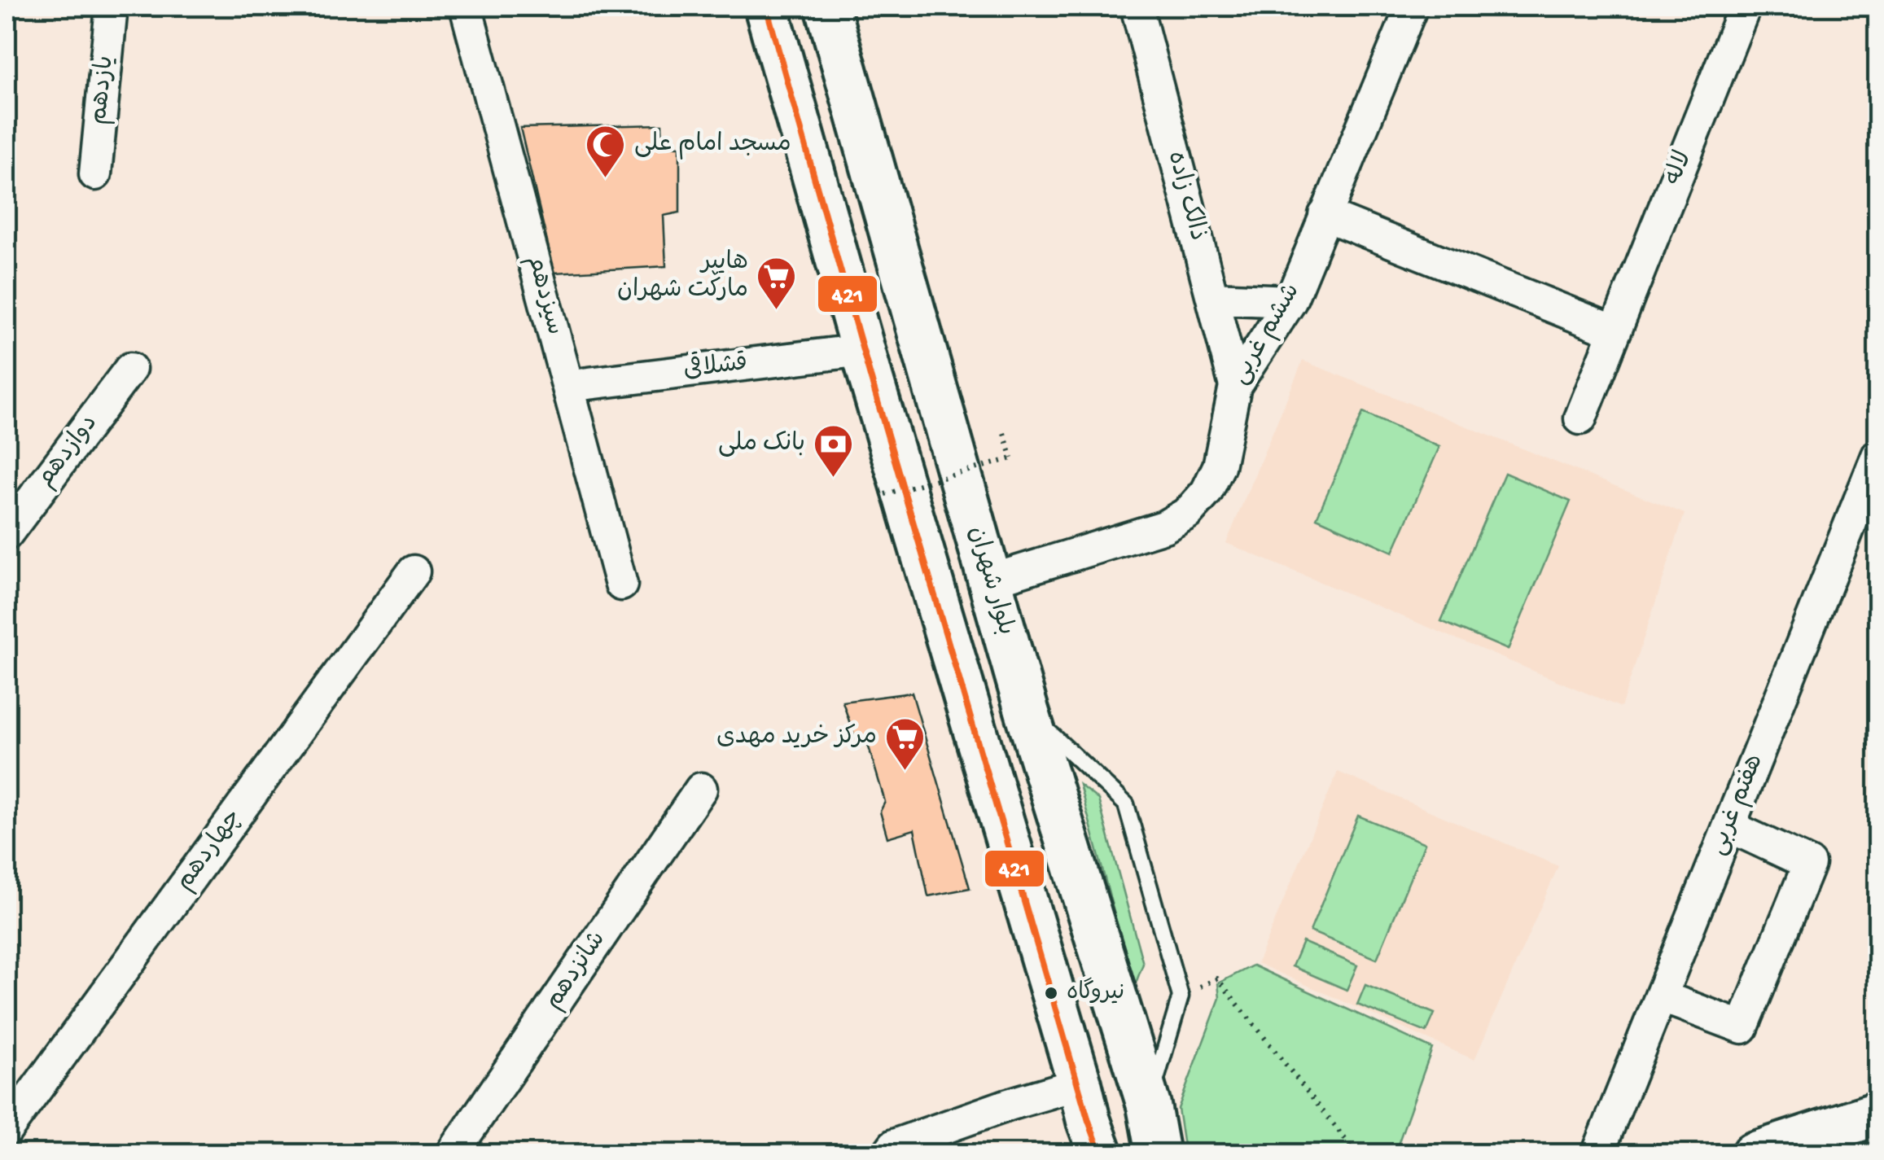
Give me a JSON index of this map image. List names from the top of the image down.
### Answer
{
  "streets": {
    "street": [
      "یازدهم",
      "لاله",
      "ذالک زاده",
      "سیزدهم",
      "ششم غربی",
      "قشلاقی",
      "دوازدهم",
      "بلوار شهران",
      "هفتم غربی",
      "چهاردهم",
      "شانزدهم"
    ]
  },
  "crossings": [
    ["ذالک زاده", "ششم غربی"],
    ["سیزدهم", "قشلاقی"],
    ["ششم غربی", "بلوار شهران"]
  ],
  "places": {
    "mosque": ["مسجد امام علی"],
    "supermarket": ["هایپر مارکت شهران", "مرکز خرید مهدی"],
    "bank": ["بانک ملی"],
    "other": ["نیروگاه"]
  },
  "lines": ["transit line 421"]
}
